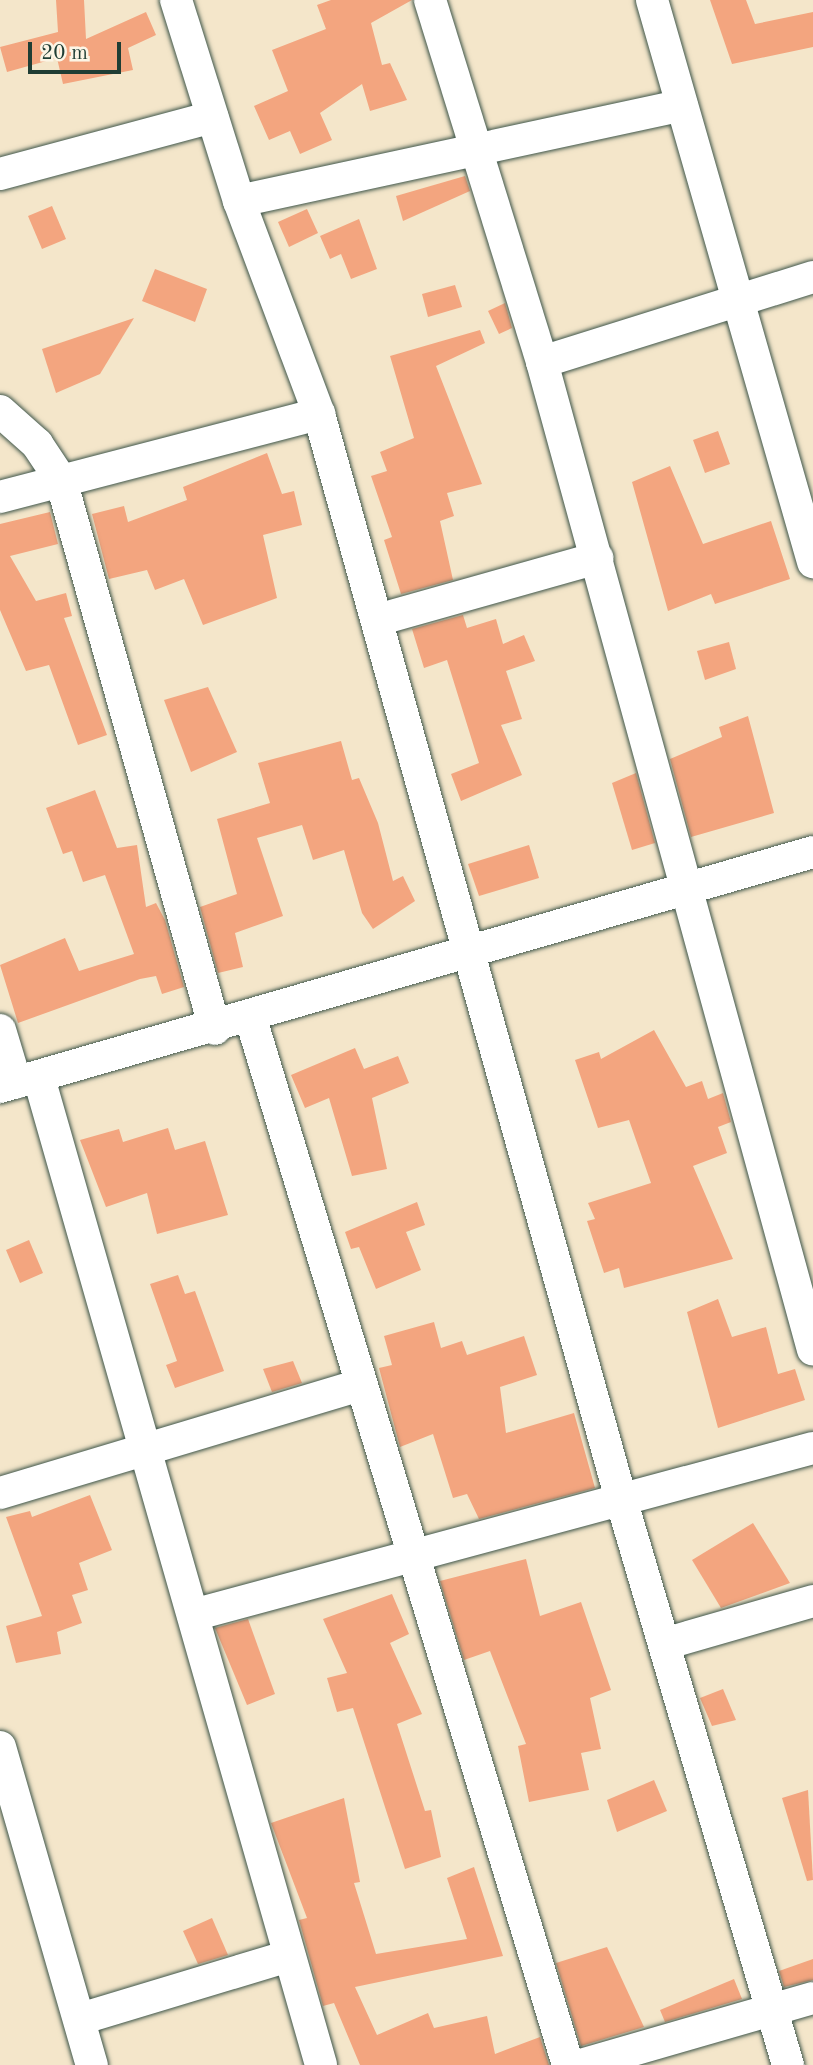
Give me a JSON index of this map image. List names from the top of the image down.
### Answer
{
  "scale_bar": "20 m"
}
